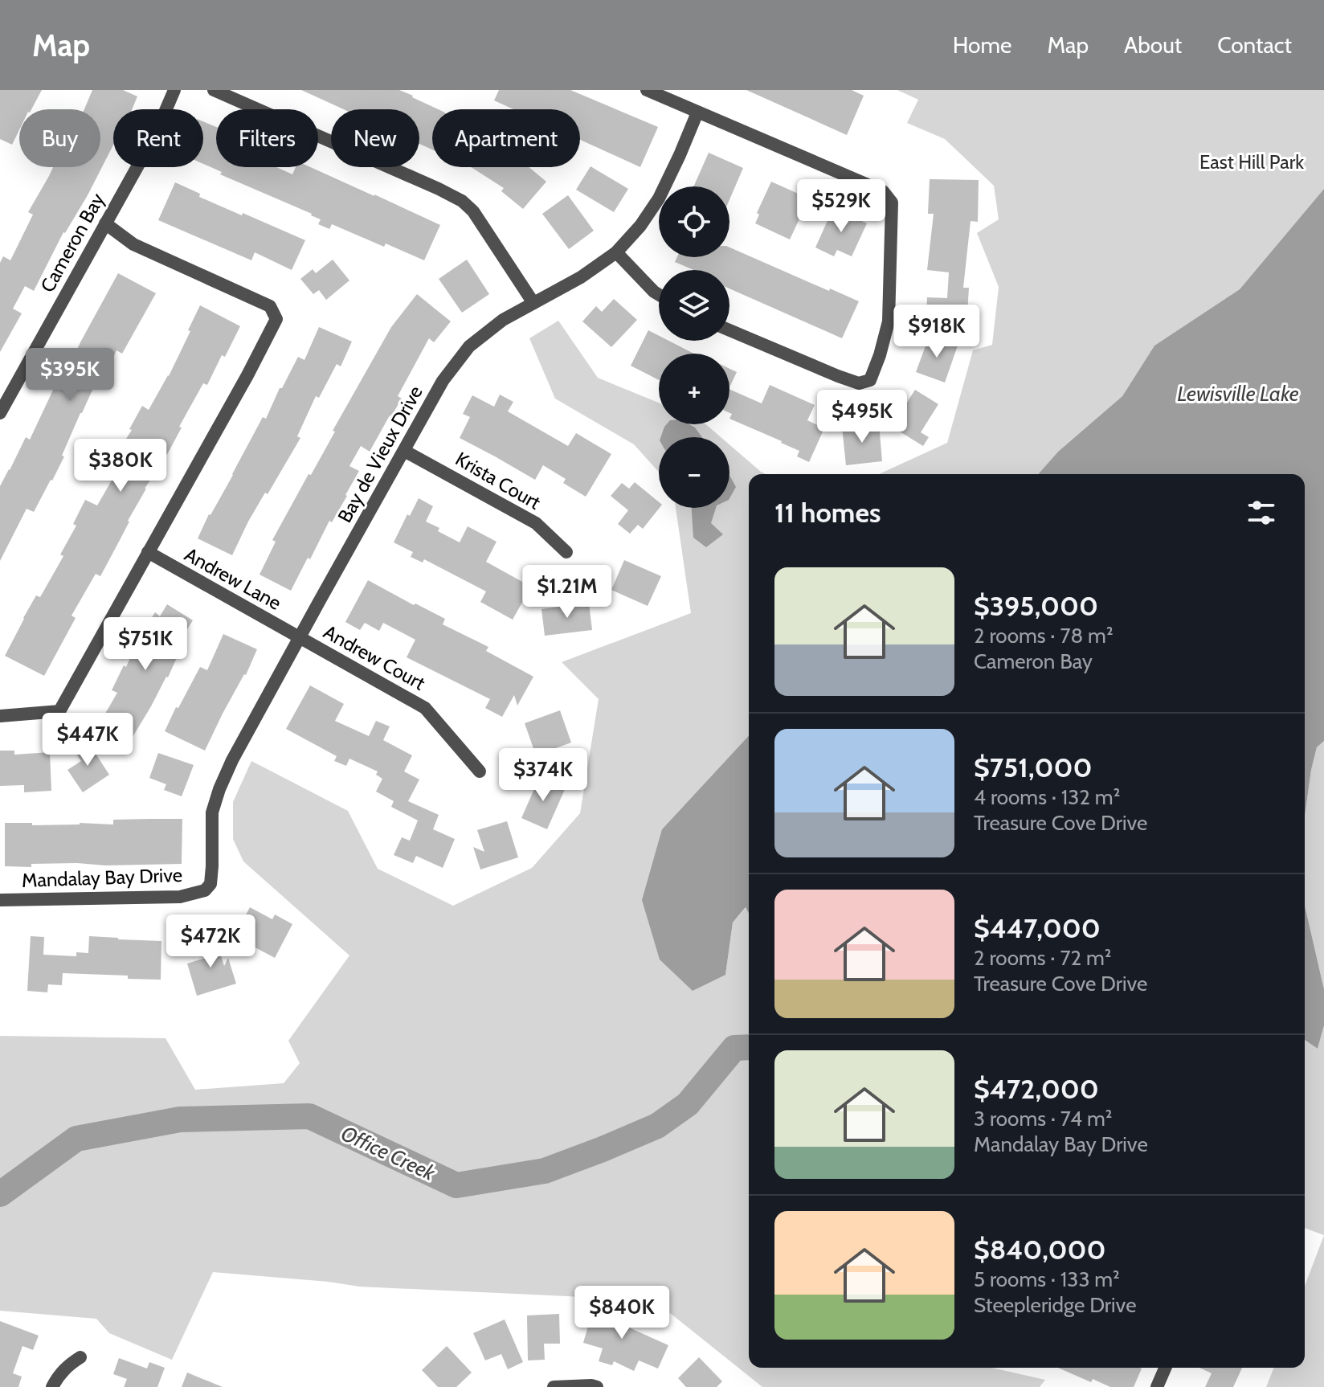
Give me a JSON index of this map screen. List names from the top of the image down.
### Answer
{
  "streets": {
    "street": [
      "Cameron Bay",
      "Bay de Vieux Drive",
      "Krista Court",
      "Andrew Lane",
      "Andrew Court",
      "Mandalay Bay Drive"
    ]
  },
  "crossings": [
    ["Bay de Vieux Drive", "Krista Court"],
    ["Bay de Vieux Drive", "Andrew Lane"],
    ["Bay de Vieux Drive", "Andrew Court"],
    ["Bay de Vieux Drive", "Mandalay Bay Drive"],
    ["Andrew Lane", "Andrew Court"]
  ],
  "water": ["Lewisville Lake", "Office Creek"],
  "parks": ["East Hill Park"],
  "page": {
    "header": "Map",
    "nav": [
      "Home",
      "Map",
      "About",
      "Contact"
    ],
    "chip": [
      "Buy",
      "Rent",
      "Filters",
      "New",
      "Apartment"
    ],
    "price": [
      "$529K",
      "$918K",
      "$395K",
      "$495K",
      "$380K",
      "$1.21M",
      "$751K",
      "$447K",
      "$374K",
      "$472K",
      "$840K"
    ],
    "map_buttons": ["+", "−"],
    "heading": "11 homes",
    "list": [
      {
        "name": "$395,000",
        "note": "2 rooms · 78 m² · Cameron Bay"
      },
      {
        "name": "$751,000",
        "note": "4 rooms · 132 m² · Treasure Cove Drive"
      },
      {
        "name": "$447,000",
        "note": "2 rooms · 72 m² · Treasure Cove Drive"
      },
      {
        "name": "$472,000",
        "note": "3 rooms · 74 m² · Mandalay Bay Drive"
      },
      {
        "name": "$840,000",
        "note": "5 rooms · 133 m² · Steepleridge Drive"
      }
    ]
  }
}
